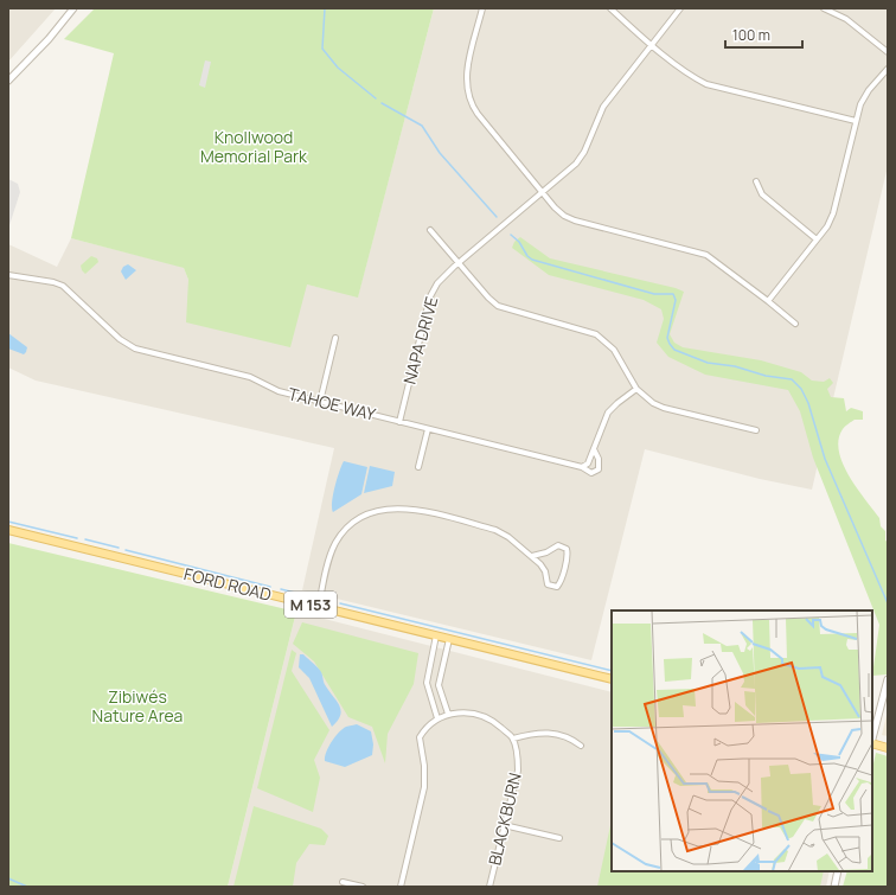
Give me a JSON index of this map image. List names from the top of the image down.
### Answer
{
  "streets": {
    "main road": ["FORD ROAD", "M 153"],
    "street": ["NAPA DRIVE", "TAHOE WAY", "BLACKBURN"]
  },
  "crossings": [
    ["NAPA DRIVE", "TAHOE WAY"]
  ],
  "parks": ["Knollwood Memorial Park", "Zibiwés Nature Area"],
  "scale_bar": "100 m"
}
